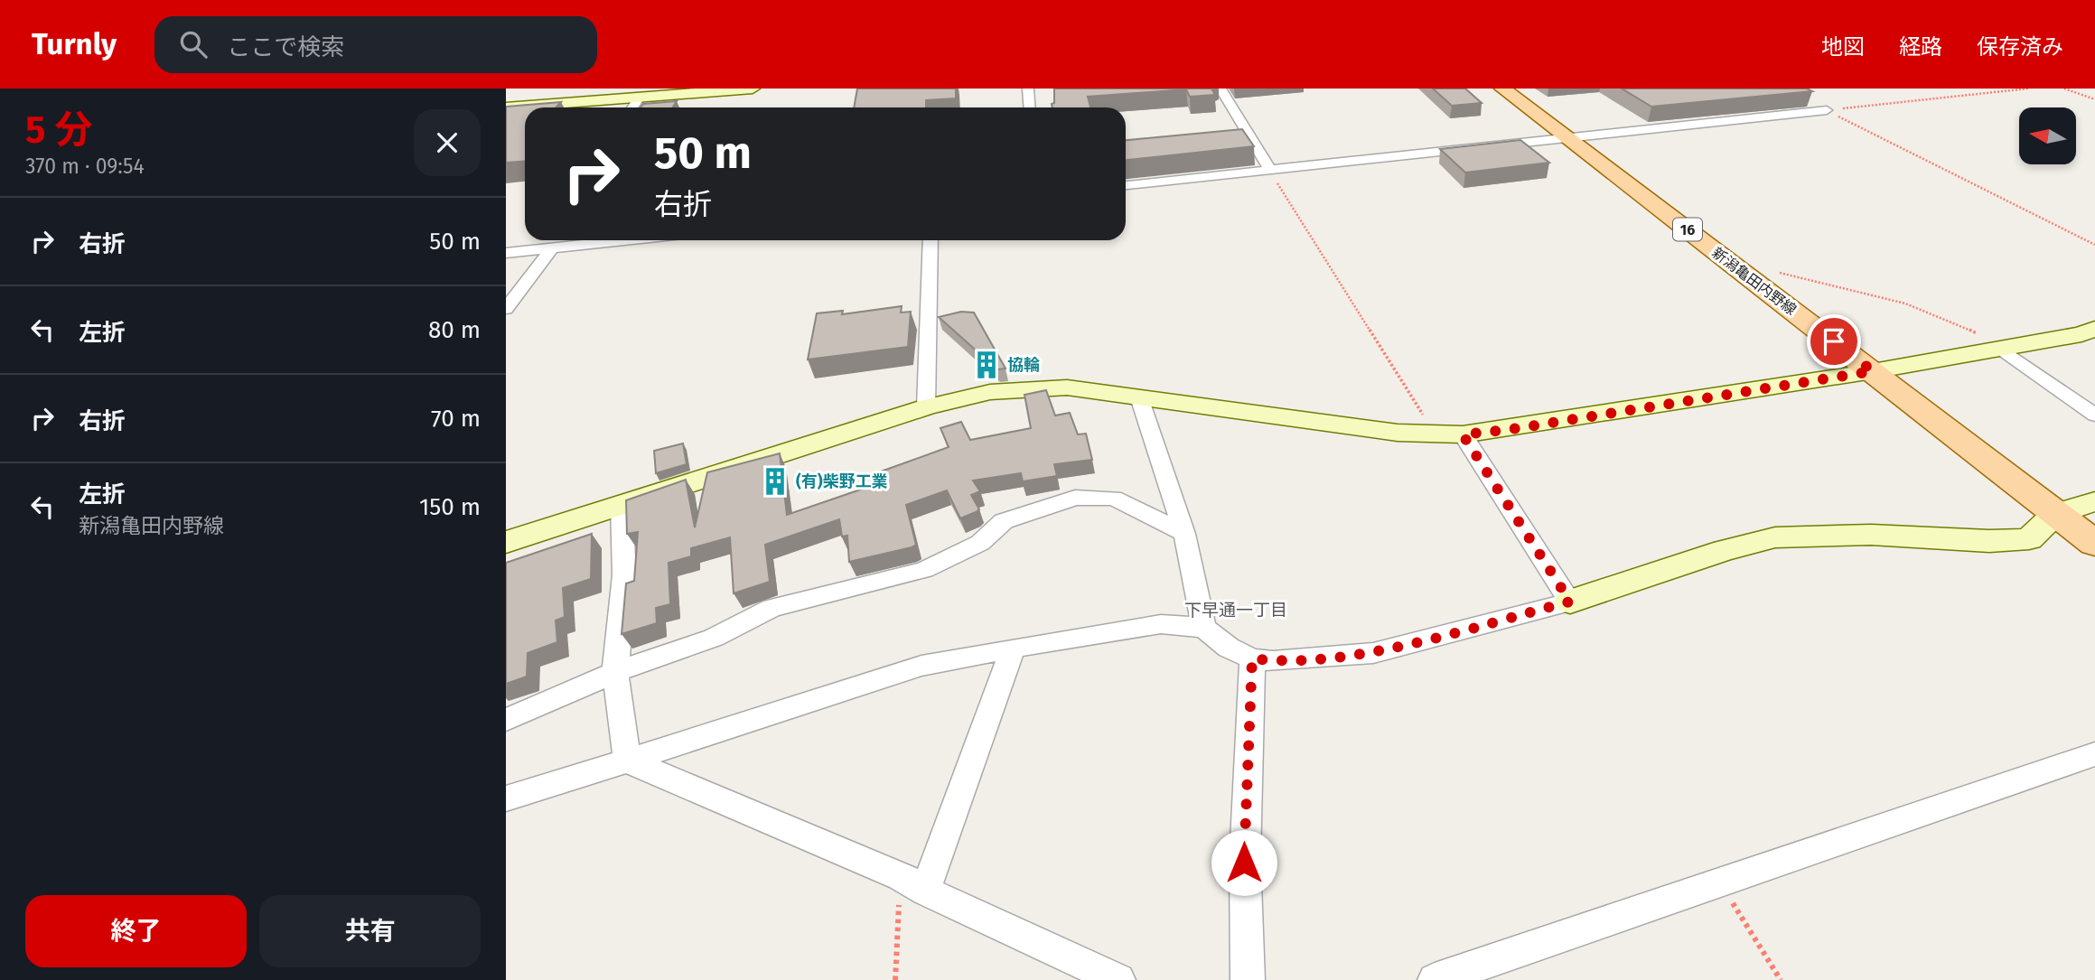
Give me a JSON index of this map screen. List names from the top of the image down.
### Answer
{
  "streets": {
    "main road": ["16", "新潟亀田内野線"]
  },
  "districts": ["下早通一丁目"],
  "places": {
    "building": ["協輪", "(有)柴野工業"]
  },
  "north": "left",
  "page": {
    "header": "Turnly",
    "search": "ここで検索",
    "nav": ["地図", "経路", "保存済み"],
    "heading": ["5 分", "370 m · 09:54"],
    "turn": ["50 m", "右折"],
    "list": [
      {
        "name": "右折",
        "value": "50 m"
      },
      {
        "name": "左折",
        "value": "80 m"
      },
      {
        "name": "右折",
        "value": "70 m"
      },
      {
        "name": "左折",
        "note": "新潟亀田内野線",
        "value": "150 m"
      }
    ],
    "buttons": ["終了", "共有"]
  }
}
